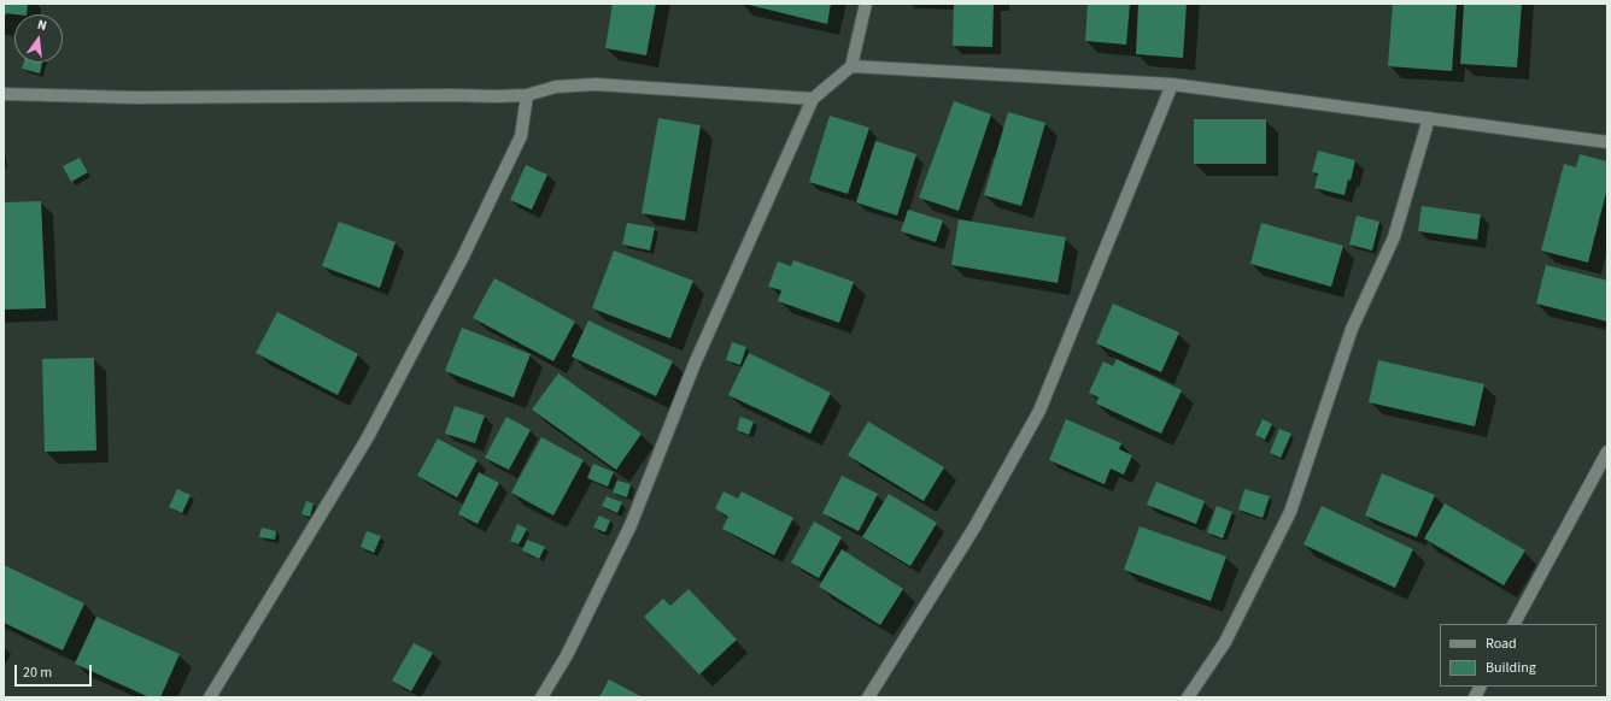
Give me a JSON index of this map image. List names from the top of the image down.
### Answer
{
  "legend": ["Road", "Building"],
  "scale_bar": "20 m",
  "north": "top"
}
